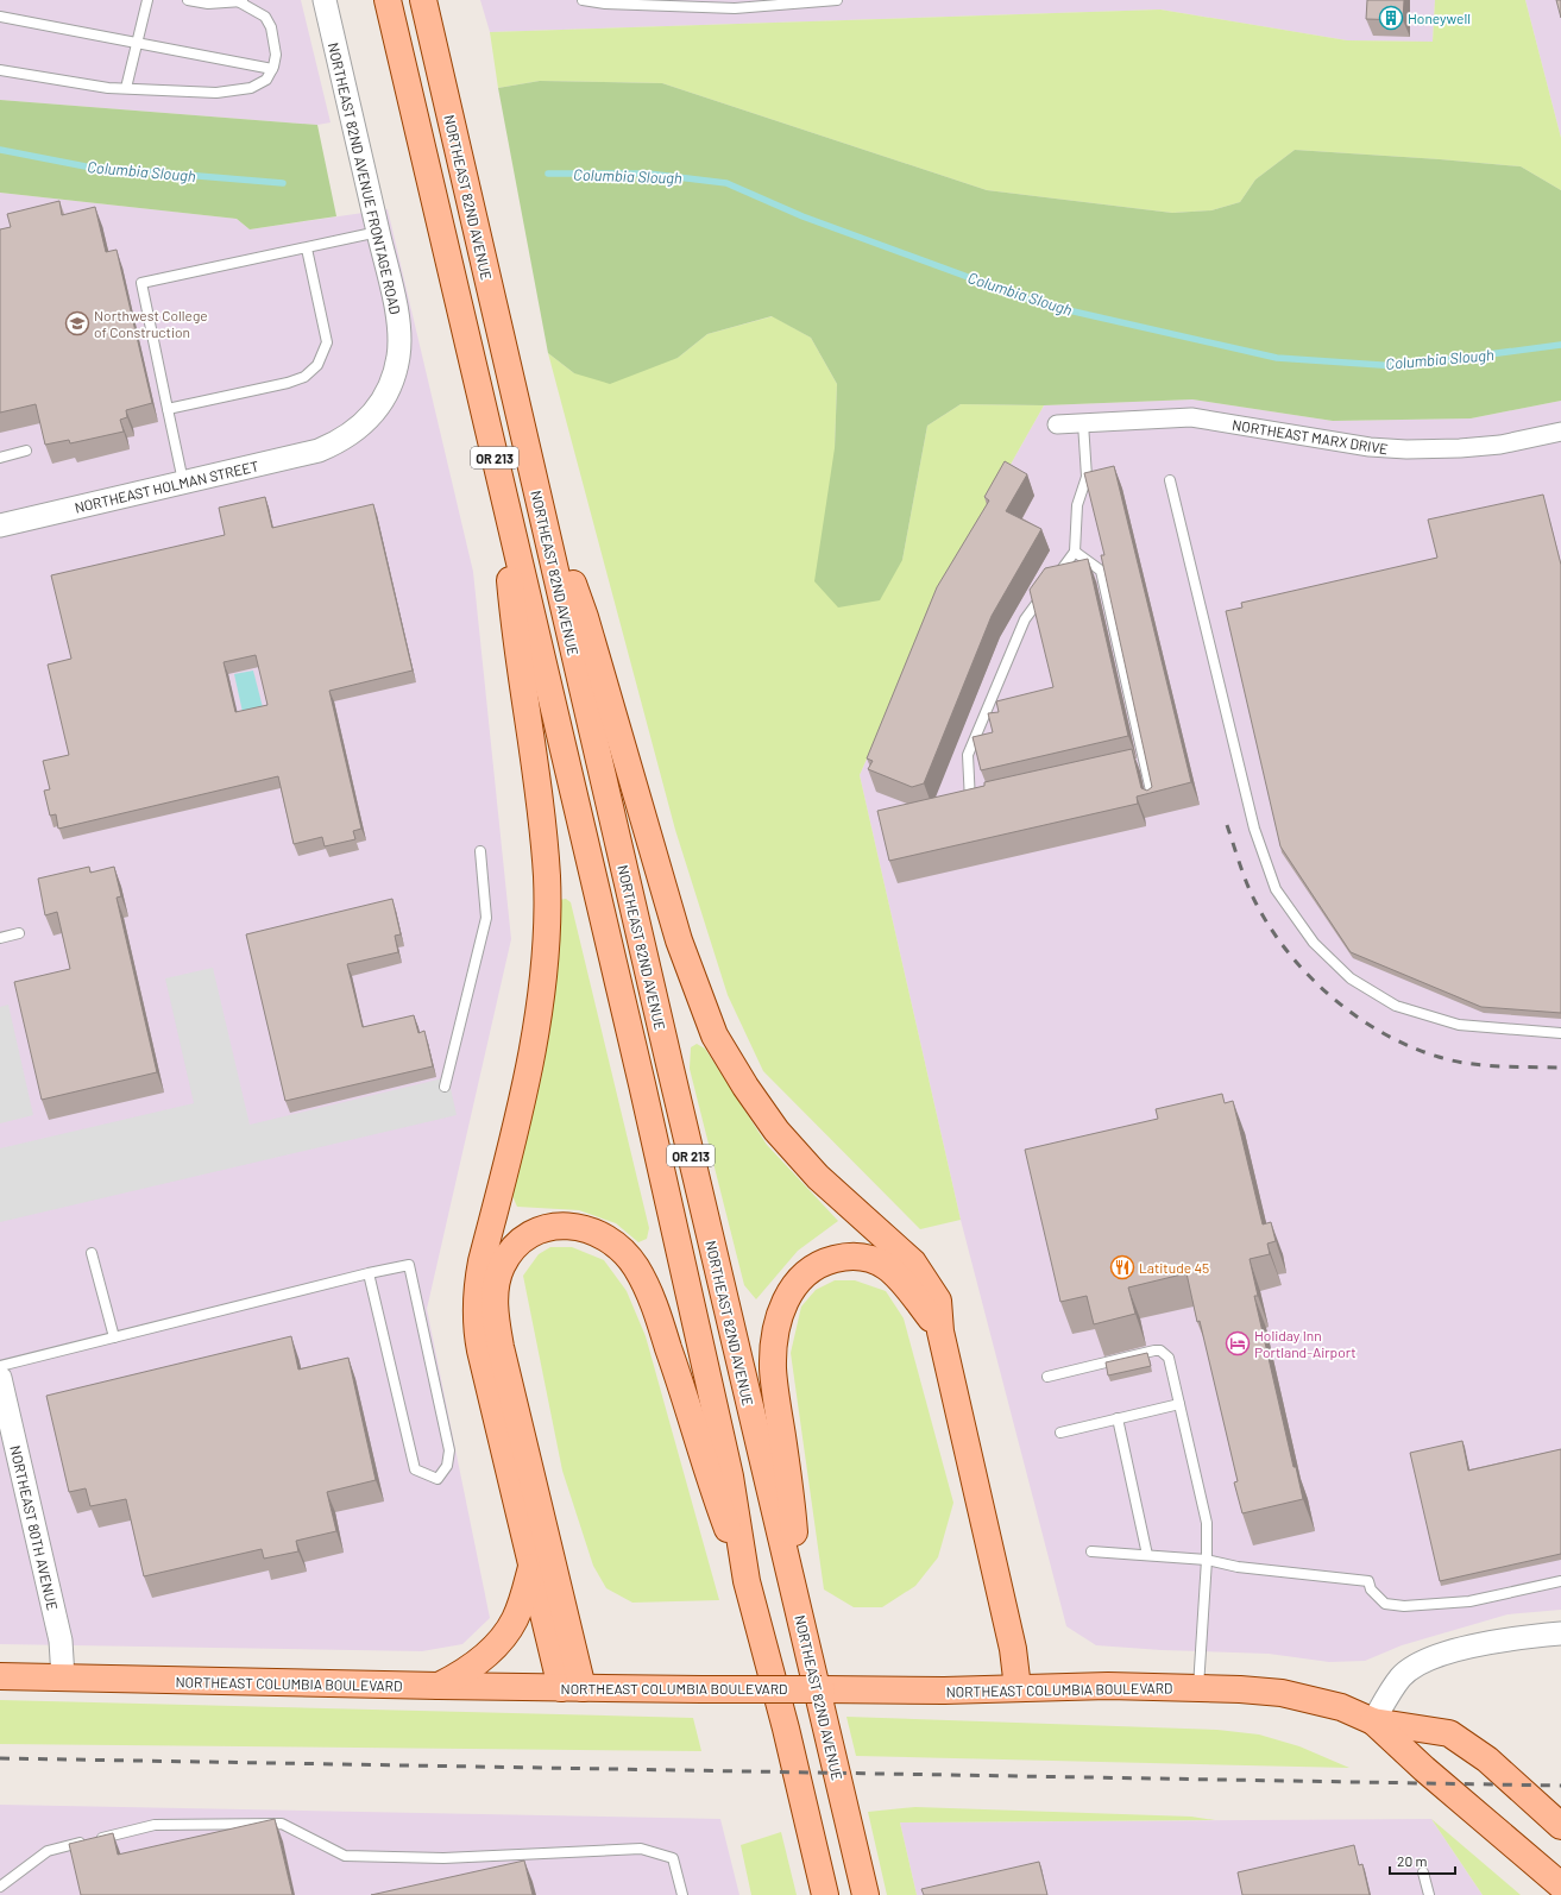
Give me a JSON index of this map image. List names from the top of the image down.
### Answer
{
  "streets": {
    "main road": ["NORTHEAST 82ND AVENUE", "OR 213", "NORTHEAST COLUMBIA BOULEVARD"],
    "street": [
      "NORTHEAST 82ND AVENUE FRONTAGE ROAD",
      "NORTHEAST MARX DRIVE",
      "NORTHEAST HOLMAN STREET",
      "NORTHEAST 80TH AVENUE"
    ]
  },
  "crossings": [
    ["NORTHEAST 82ND AVENUE FRONTAGE ROAD", "NORTHEAST HOLMAN STREET"],
    ["NORTHEAST 80TH AVENUE", "NORTHEAST COLUMBIA BOULEVARD"]
  ],
  "water": ["Columbia Slough"],
  "places": {
    "building": ["Honeywell"],
    "school or university": ["Northwest College of Construction"],
    "restaurant": ["Latitude 45"],
    "hotel": ["Holiday Inn Portland-Airport"]
  },
  "scale_bar": "20 m"
}
